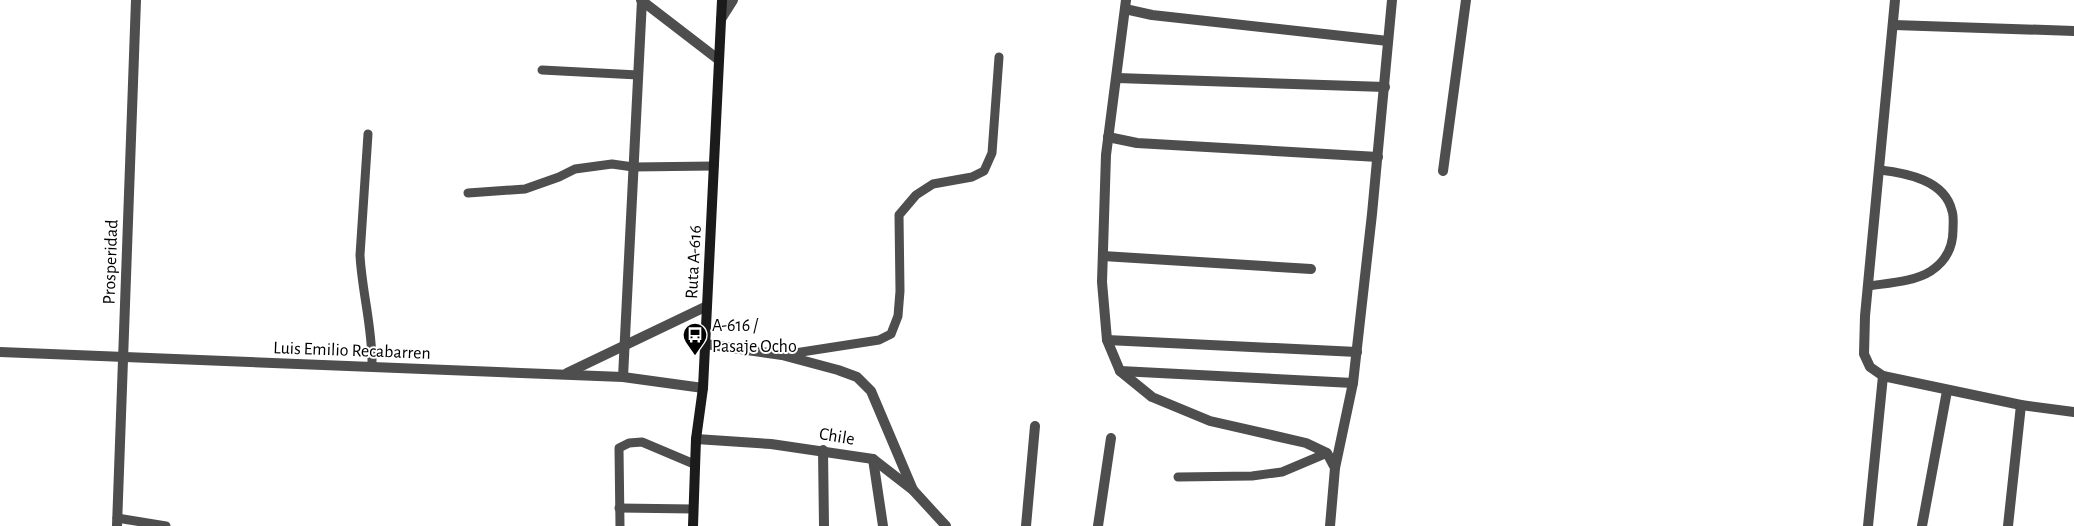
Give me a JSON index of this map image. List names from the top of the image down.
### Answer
{
  "streets": {
    "main road": ["Ruta A-616"],
    "street": ["Prosperidad", "Luis Emilio Recabarren", "Chile"]
  },
  "crossings": [
    ["Prosperidad", "Luis Emilio Recabarren"],
    ["Ruta A-616", "Luis Emilio Recabarren"],
    ["Ruta A-616", "Chile"]
  ],
  "places": {
    "bus stop": ["A-616 / Pasaje Ocho"]
  }
}
